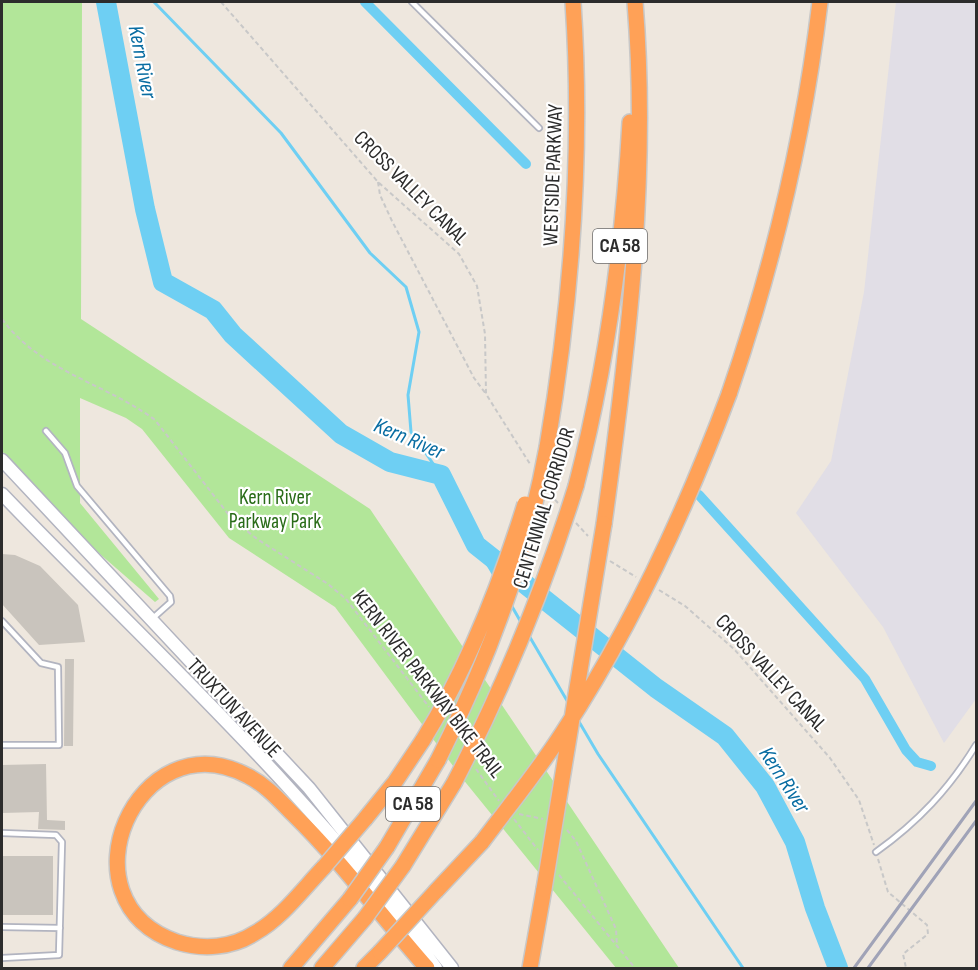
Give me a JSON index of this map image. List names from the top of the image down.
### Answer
{
  "streets": {
    "highway": ["WESTSIDE PARKWAY", "CA 58", "CENTENNIAL CORRIDOR"],
    "main road": ["TRUXTUN AVENUE"],
    "path": ["CROSS VALLEY CANAL", "KERN RIVER PARKWAY BIKE TRAIL"]
  },
  "crossings": [
    ["WESTSIDE PARKWAY", "CENTENNIAL CORRIDOR"]
  ],
  "water": ["Kern River"],
  "parks": ["Kern River Parkway Park"]
}
